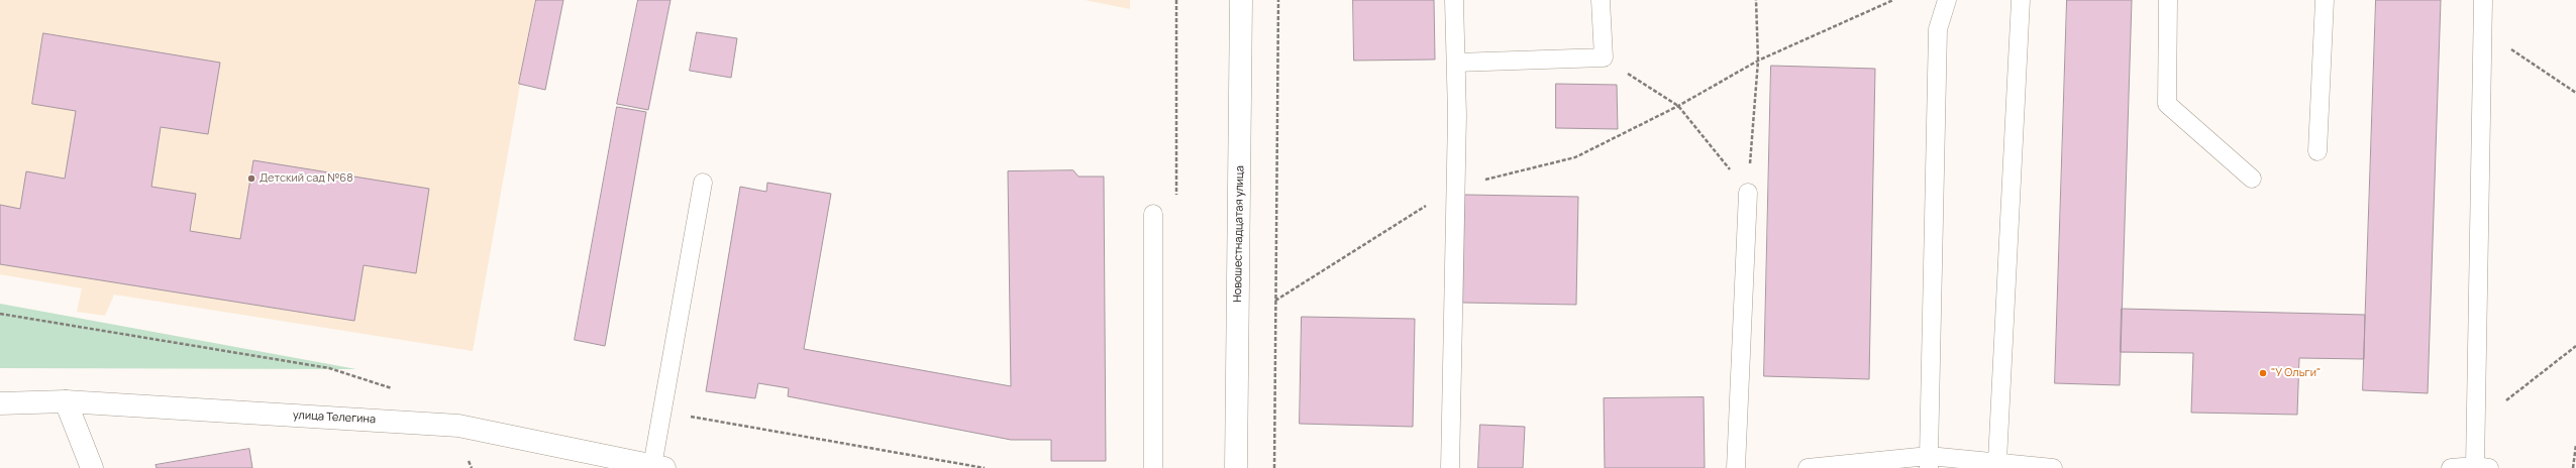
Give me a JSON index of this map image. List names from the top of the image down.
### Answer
{
  "streets": {
    "street": ["Новошестнадцатая улица", "улица Телегина"]
  },
  "places": ["Детский сад №68", "\"У Ольги\""]
}
